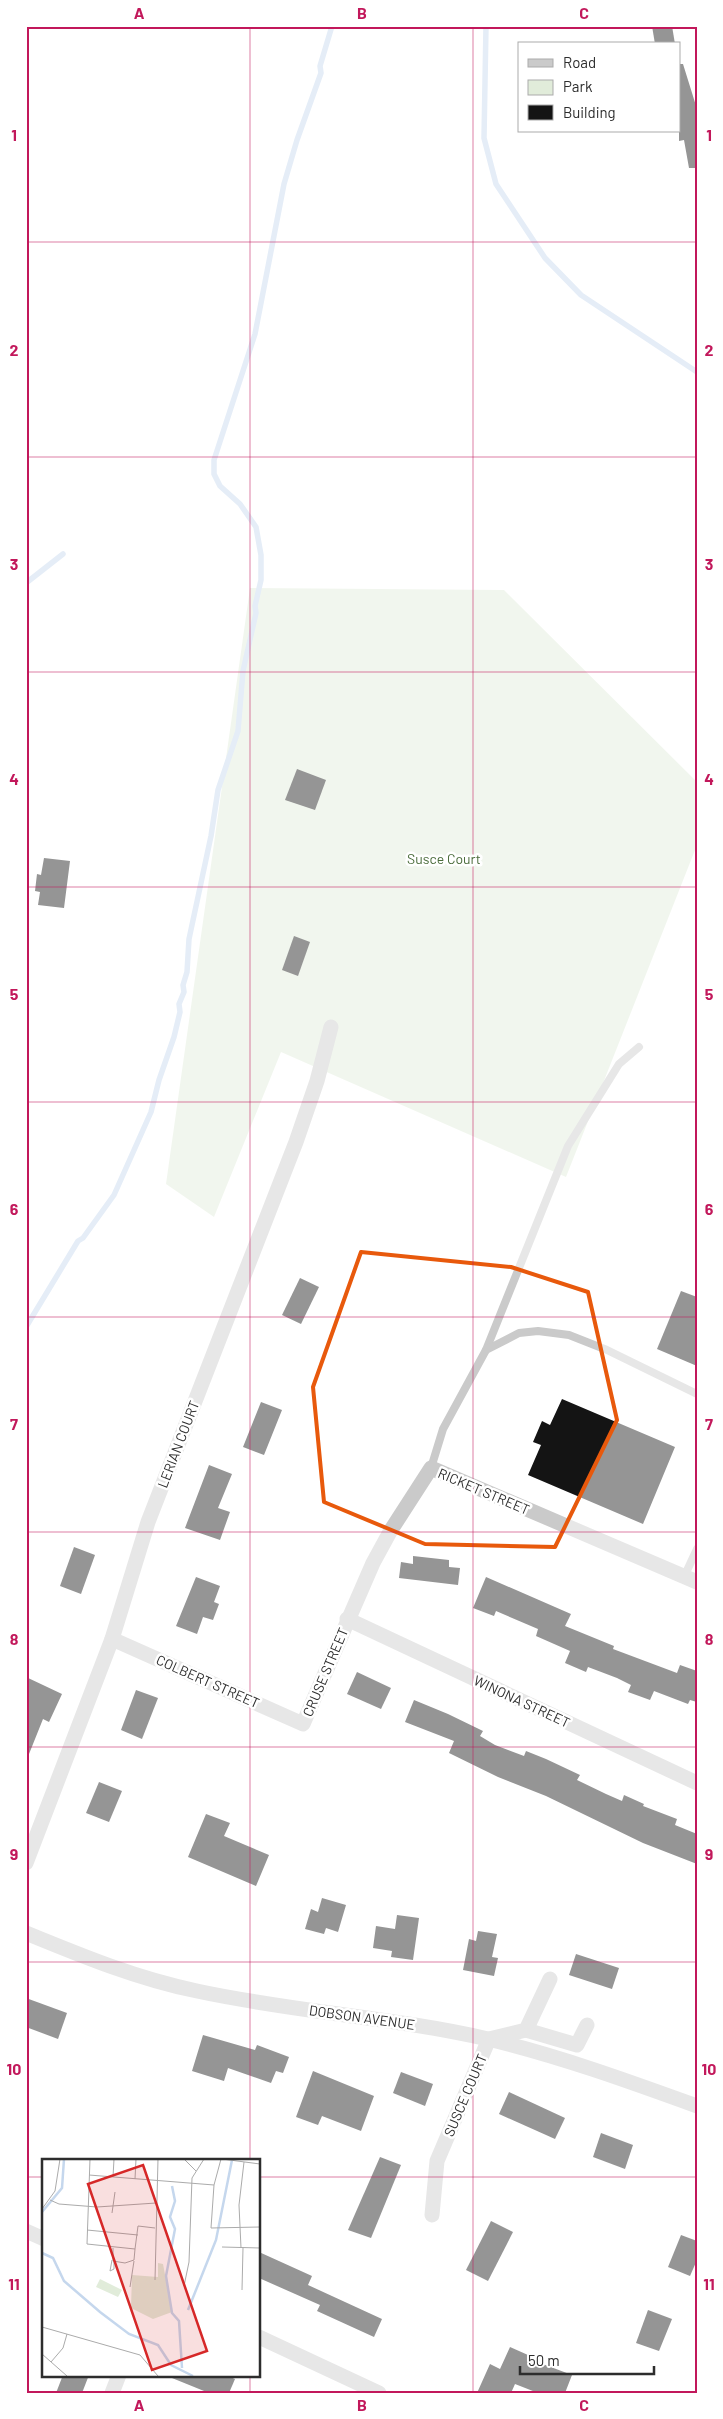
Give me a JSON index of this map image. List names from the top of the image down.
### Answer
{
  "streets": {
    "street": [
      "LERIAN COURT",
      "RICKET STREET",
      "CRUSE STREET",
      "COLBERT STREET",
      "WINONA STREET",
      "DOBSON AVENUE",
      "SUSCE COURT"
    ]
  },
  "crossings": [
    ["LERIAN COURT", "COLBERT STREET"],
    ["RICKET STREET", "CRUSE STREET"],
    ["RICKET STREET", "WINONA STREET"],
    ["CRUSE STREET", "COLBERT STREET"],
    ["CRUSE STREET", "WINONA STREET"],
    ["DOBSON AVENUE", "SUSCE COURT"]
  ],
  "parks": ["Susce Court"],
  "legend": ["Road", "Park", "Building"],
  "scale_bar": "50 m",
  "grid": {
    "columns": ["A", "B", "C"],
    "rows": [
      "1",
      "2",
      "3",
      "4",
      "5",
      "6",
      "7",
      "8",
      "9",
      "10",
      "11"
    ]
  }
}
